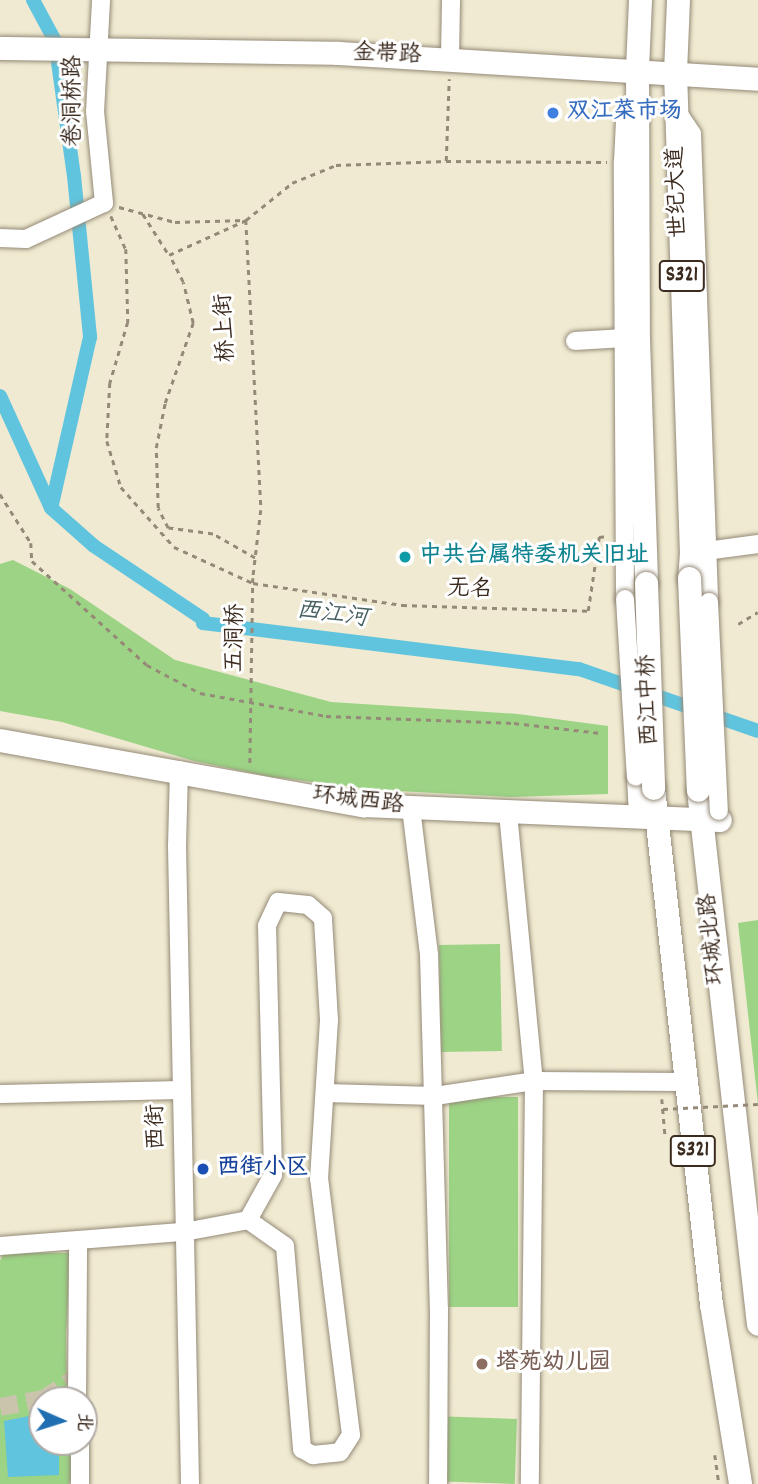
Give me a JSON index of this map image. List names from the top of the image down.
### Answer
{
  "streets": {
    "main road": [
      "金带路",
      "世纪大道",
      "S321",
      "西江中桥",
      "环城西路",
      "环城北路"
    ],
    "street": ["卷洞桥路", "西街"],
    "path": ["桥上街", "无名", "五洞桥"]
  },
  "crossings": [
    ["金带路", "卷洞桥路"],
    ["金带路", "世纪大道"],
    ["世纪大道", "无名"],
    ["世纪大道", "西江中桥"],
    ["世纪大道", "环城北路"],
    ["桥上街", "五洞桥"],
    ["无名", "五洞桥"],
    ["西江中桥", "环城西路"],
    ["西江中桥", "环城北路"],
    ["环城西路", "环城北路"],
    ["环城西路", "西街"]
  ],
  "water": ["西江河"],
  "places": [
    "双江菜市场",
    "中共台属特委机关旧址",
    "西街小区",
    "塔苑幼儿园"
  ],
  "north": "right"
}
